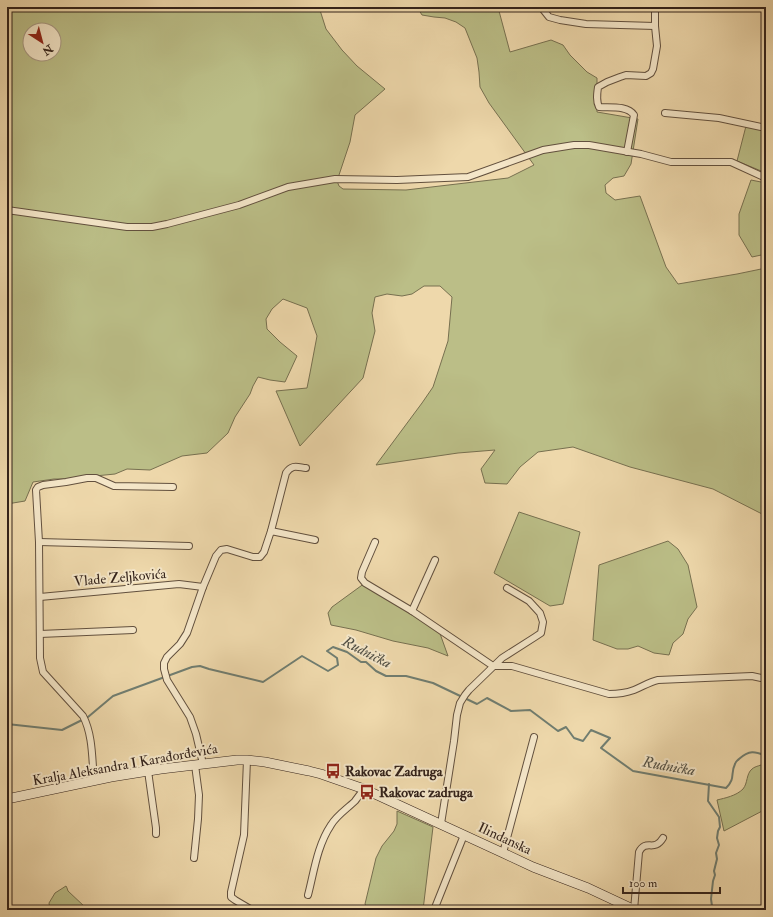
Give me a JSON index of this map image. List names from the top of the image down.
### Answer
{
  "streets": {
    "street": ["Vlade Zeljkovića", "Kralja Aleksandra I Karađorđevića", "Ilindanska"]
  },
  "crossings": [
    ["Kralja Aleksandra I Karađorđevića", "Ilindanska"]
  ],
  "water": ["Rudnička"],
  "places": {
    "bus stop": ["Rakovac Zadruga", "Rakovac zadruga"]
  },
  "scale_bar": "100 m",
  "north": "bottom right"
}
